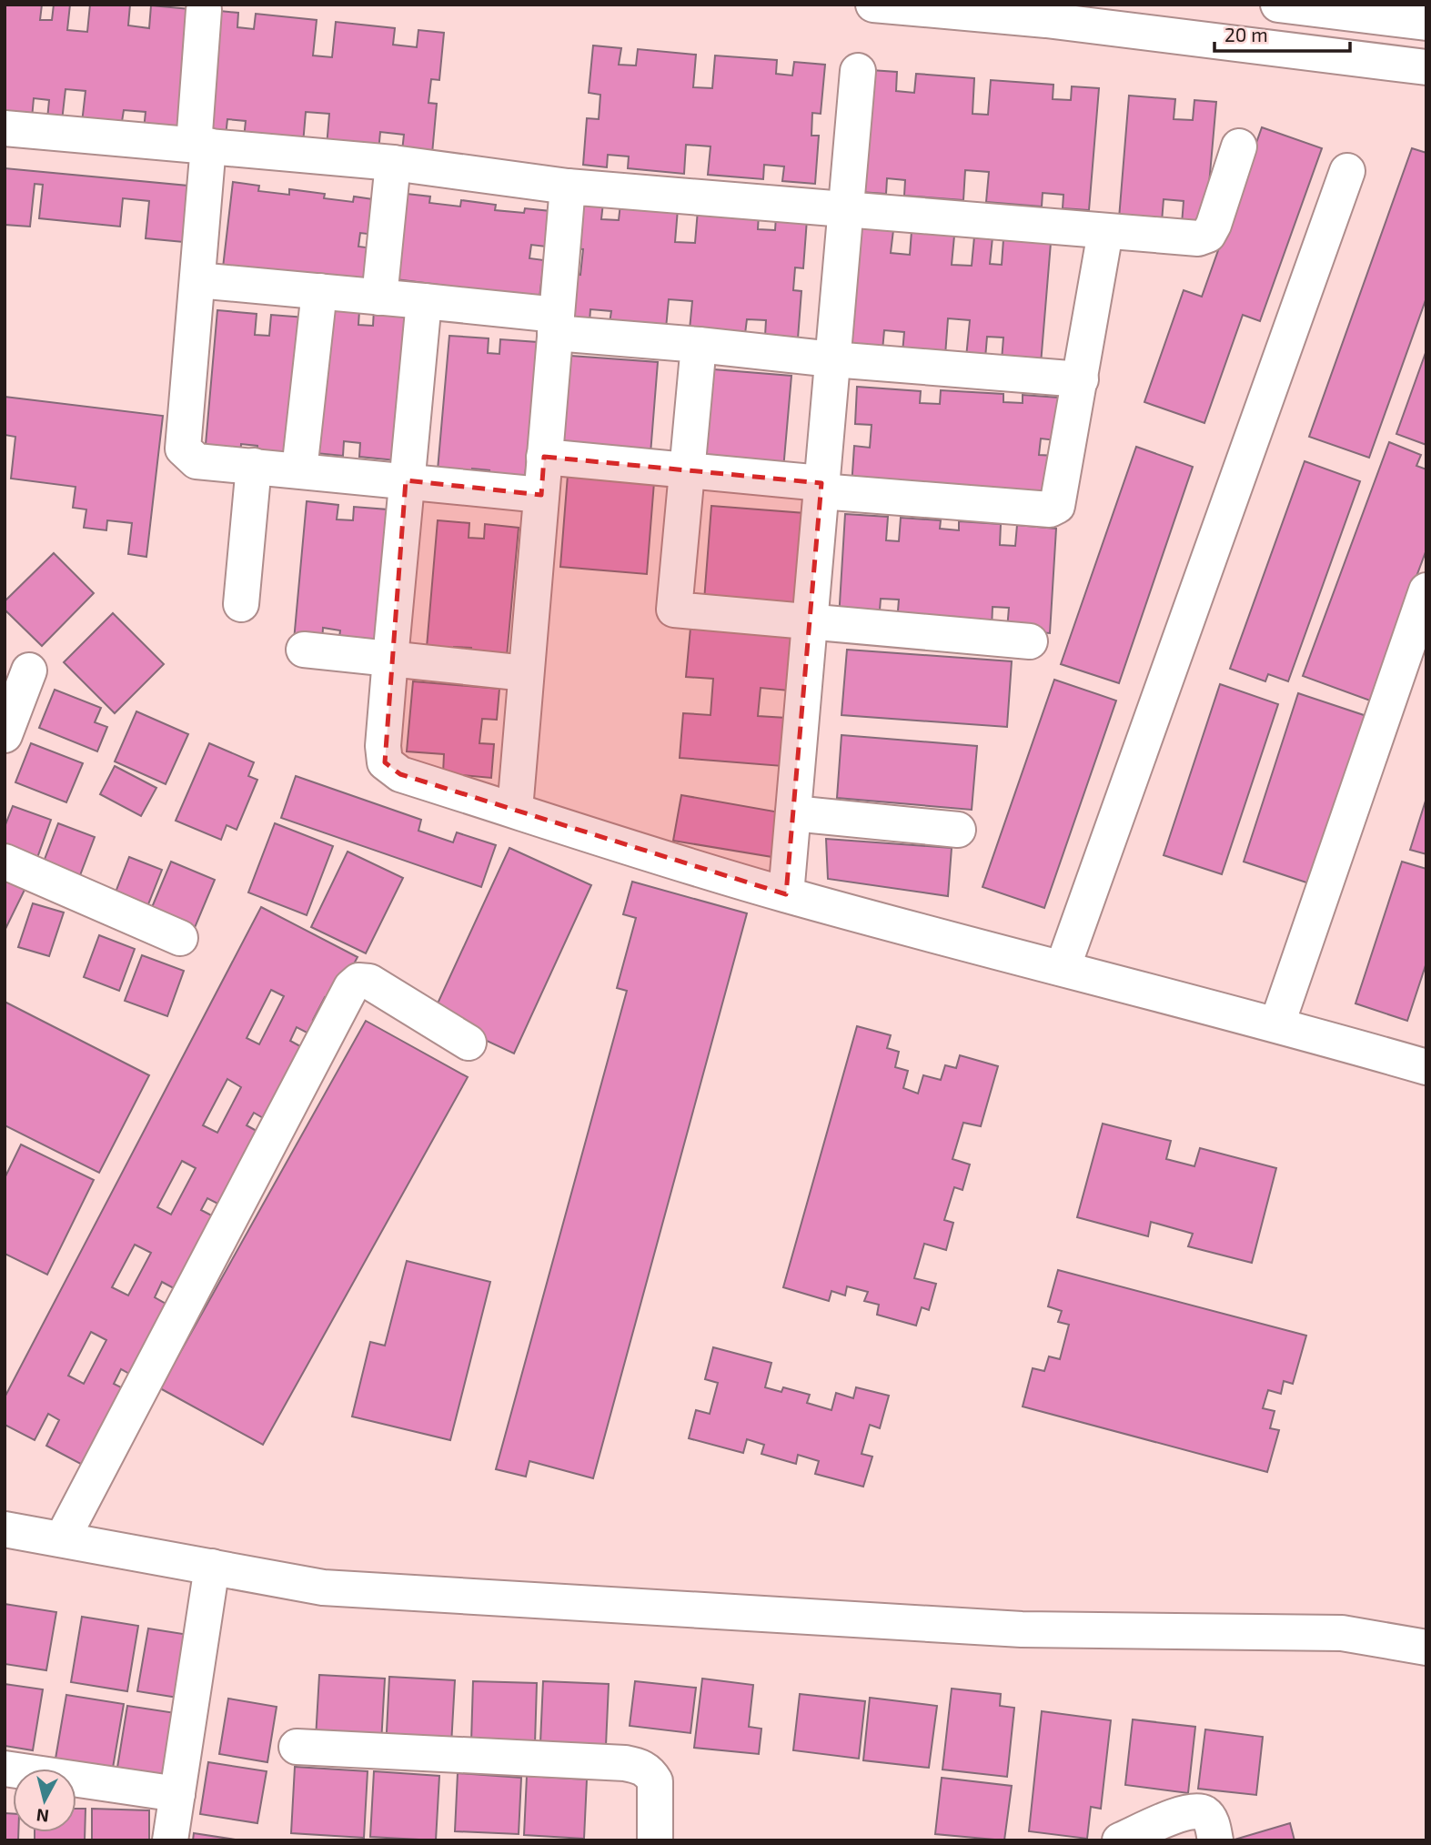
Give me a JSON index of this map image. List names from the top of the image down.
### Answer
{
  "scale_bar": "20 m",
  "north": "bottom"
}
